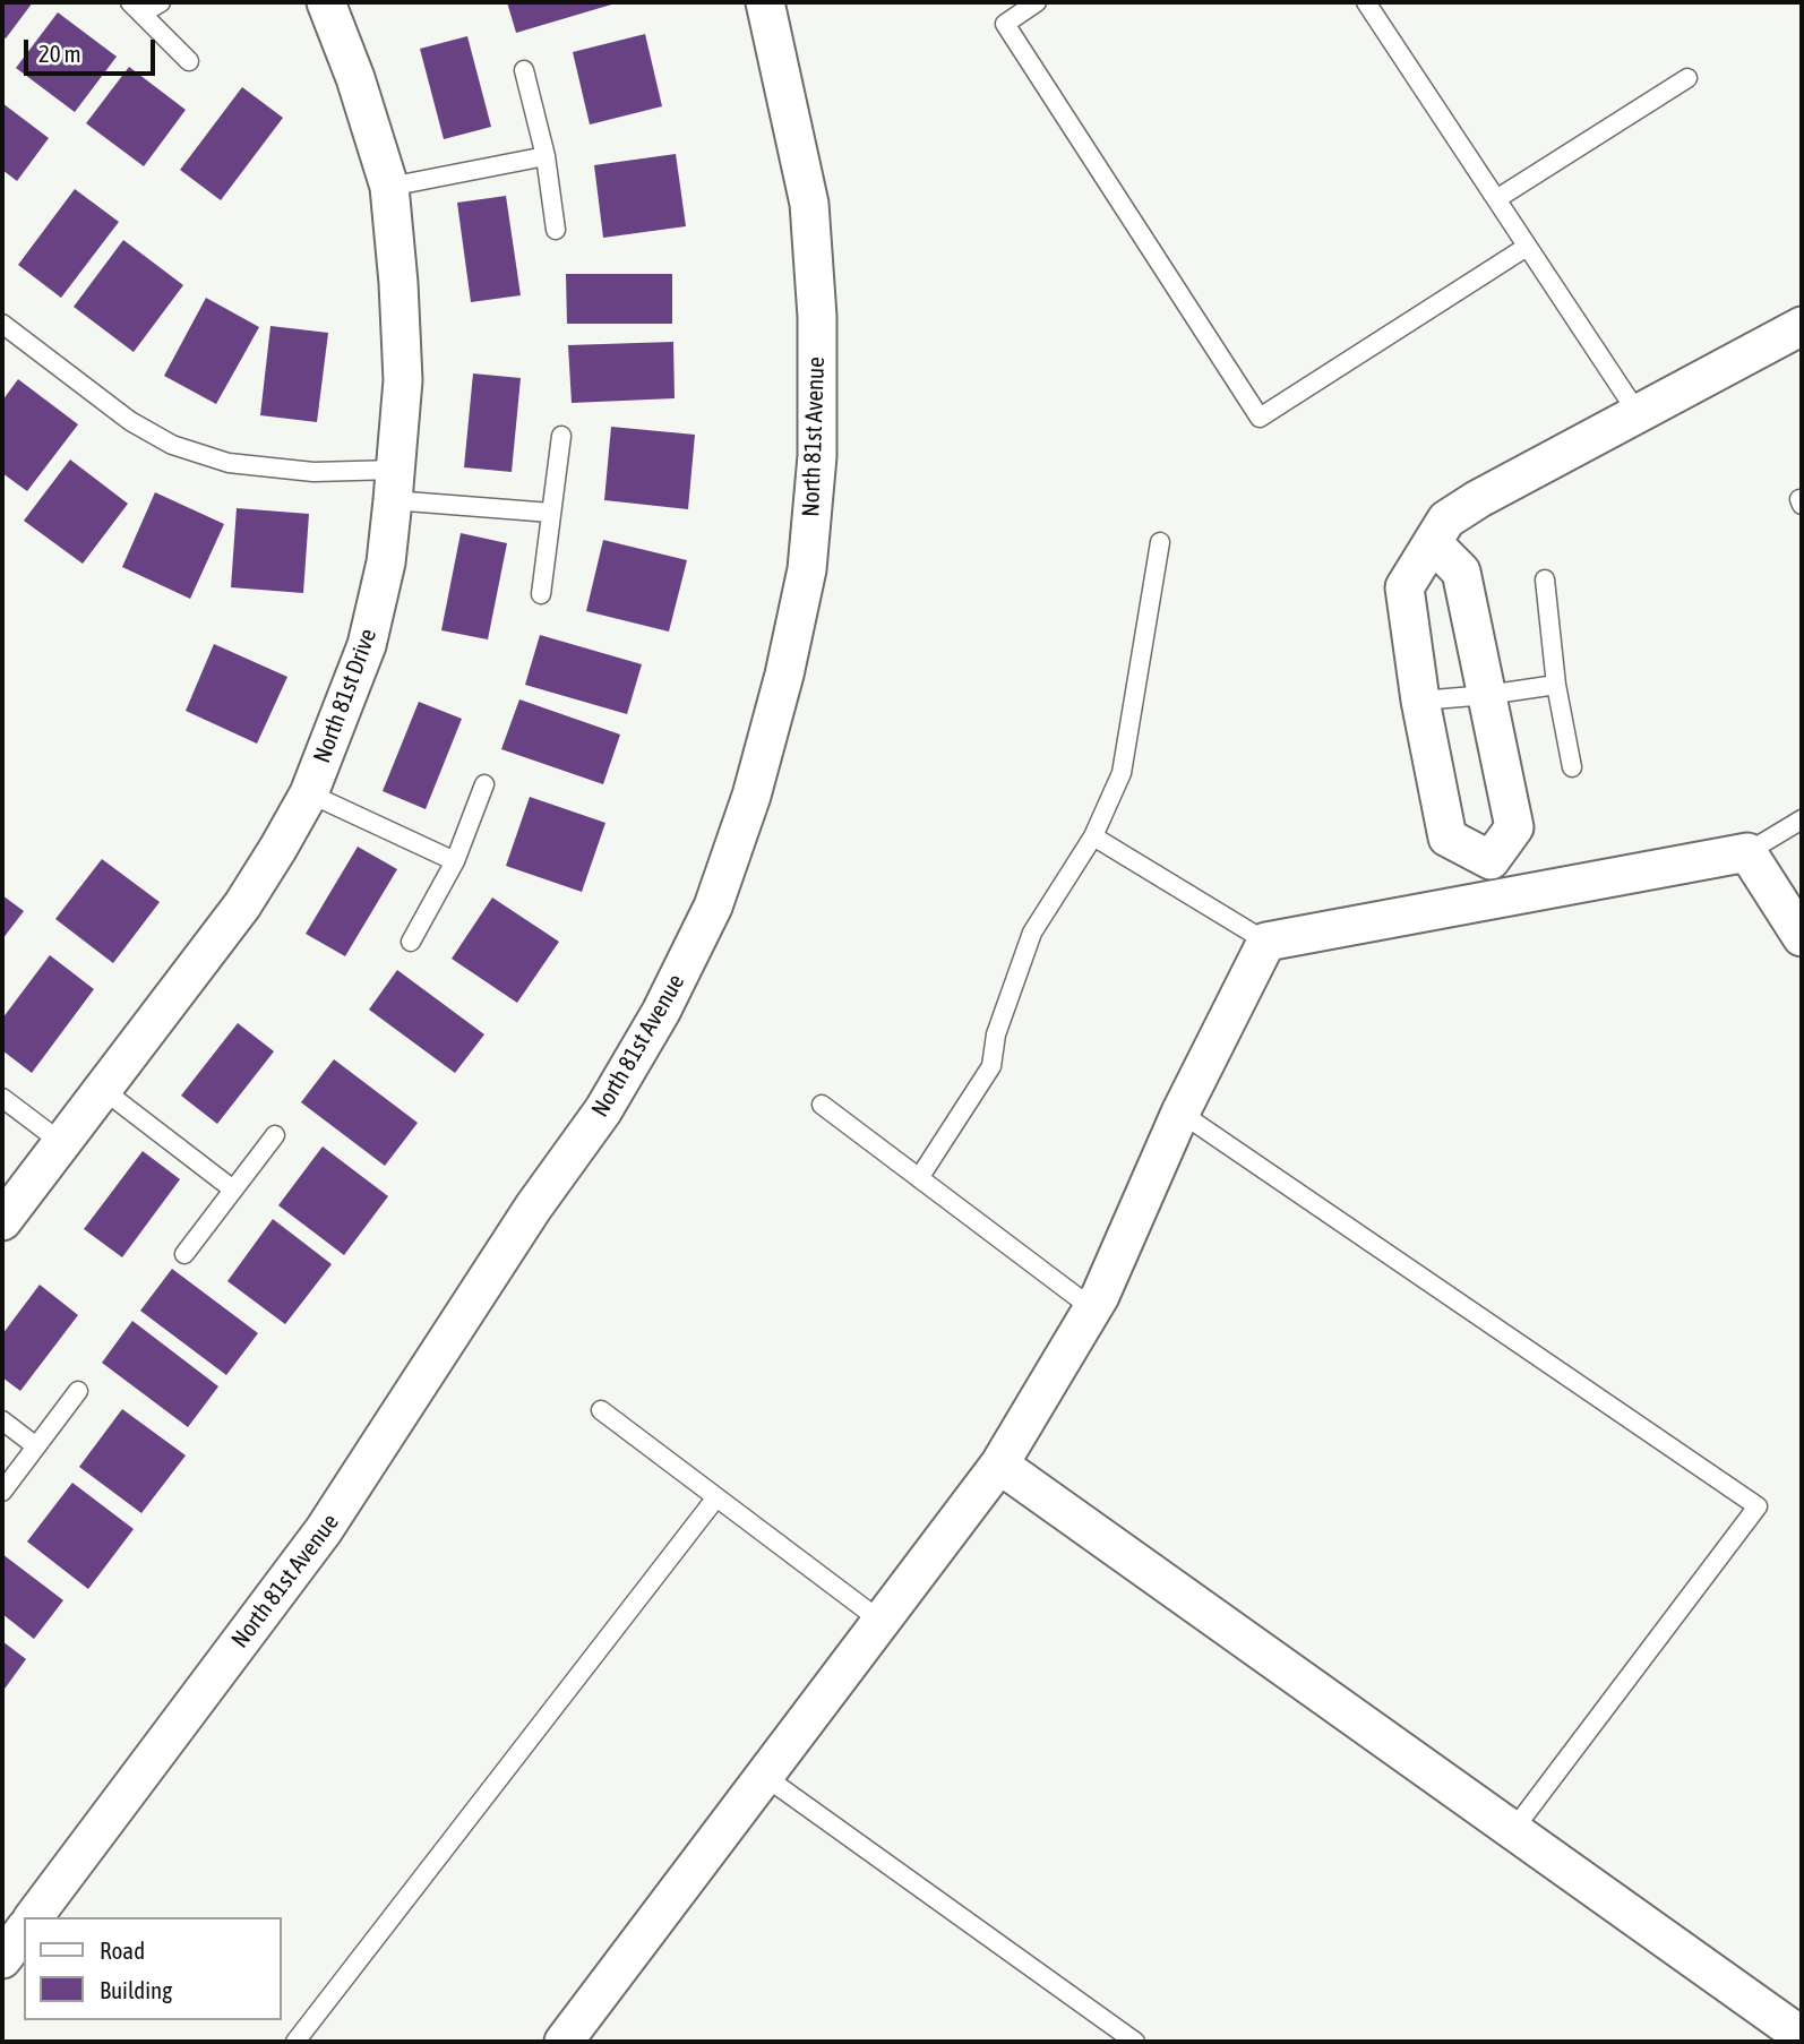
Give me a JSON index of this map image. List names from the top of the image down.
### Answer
{
  "streets": {
    "street": ["North 81st Avenue", "North 81st Drive"]
  },
  "legend": ["Road", "Building"],
  "scale_bar": "20 m"
}
